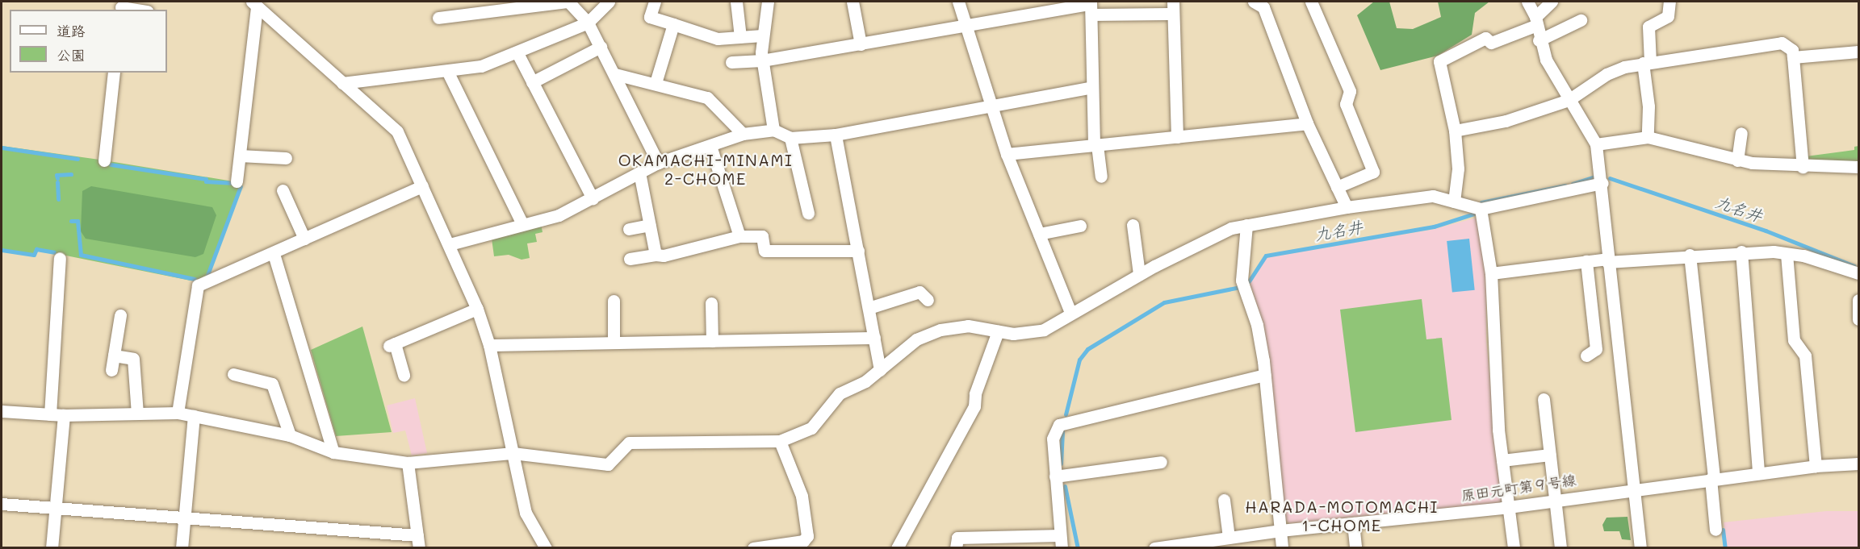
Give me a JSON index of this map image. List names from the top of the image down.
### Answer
{
  "streets": {
    "street": ["原田元町第９号線"]
  },
  "districts": ["OKAMACHI-MINAMI 2-CHOME", "HARADA-MOTOMACHI 1-CHOME"],
  "water": ["九名井"],
  "legend": ["道路", "公園"]
}
